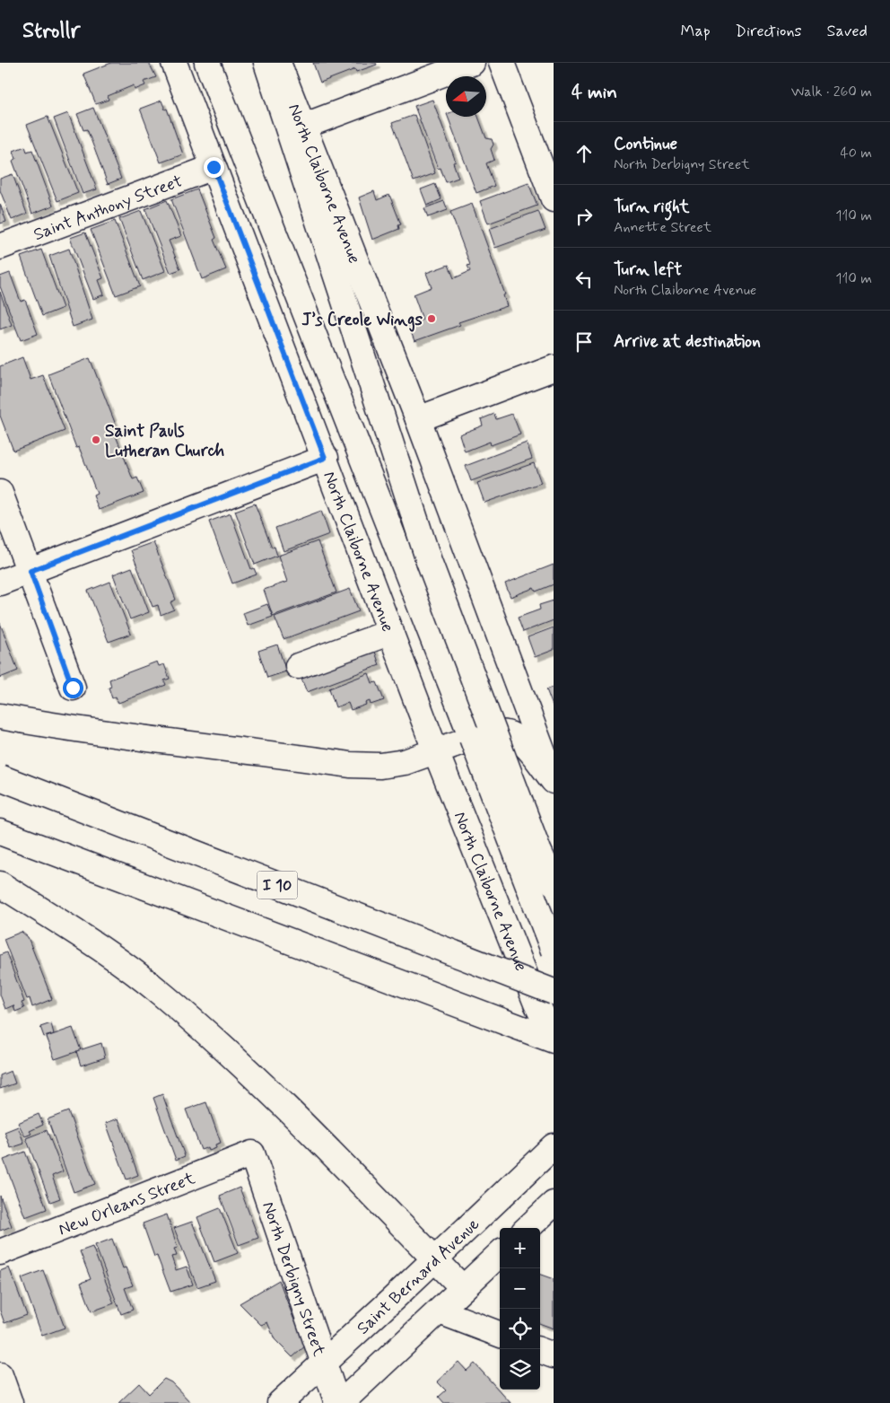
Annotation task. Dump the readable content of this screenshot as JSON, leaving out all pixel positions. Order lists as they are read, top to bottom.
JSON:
{
  "streets": {
    "main road": [
      "North Claiborne Avenue",
      "Saint Anthony Street",
      "I 10",
      "New Orleans Street",
      "Saint Bernard Avenue",
      "North Derbigny Street"
    ]
  },
  "crossings": [
    ["North Claiborne Avenue", "Saint Anthony Street"],
    ["New Orleans Street", "North Derbigny Street"],
    ["Saint Bernard Avenue", "North Derbigny Street"]
  ],
  "places": ["J’s Creole Wings", "Saint Pauls Lutheran Church"],
  "north": "left",
  "page": {
    "header": "Strollr",
    "nav": ["Map", "Directions", "Saved"],
    "heading": ["4 min", "Walk · 260 m"],
    "list": [
      ["Continue", "North Derbigny Street", "40 m"],
      ["Turn right", "Annette Street", "110 m"],
      ["Turn left", "North Claiborne Avenue", "110 m"],
      "Arrive at destination"
    ],
    "map_buttons": ["+", "−"]
  }
}
